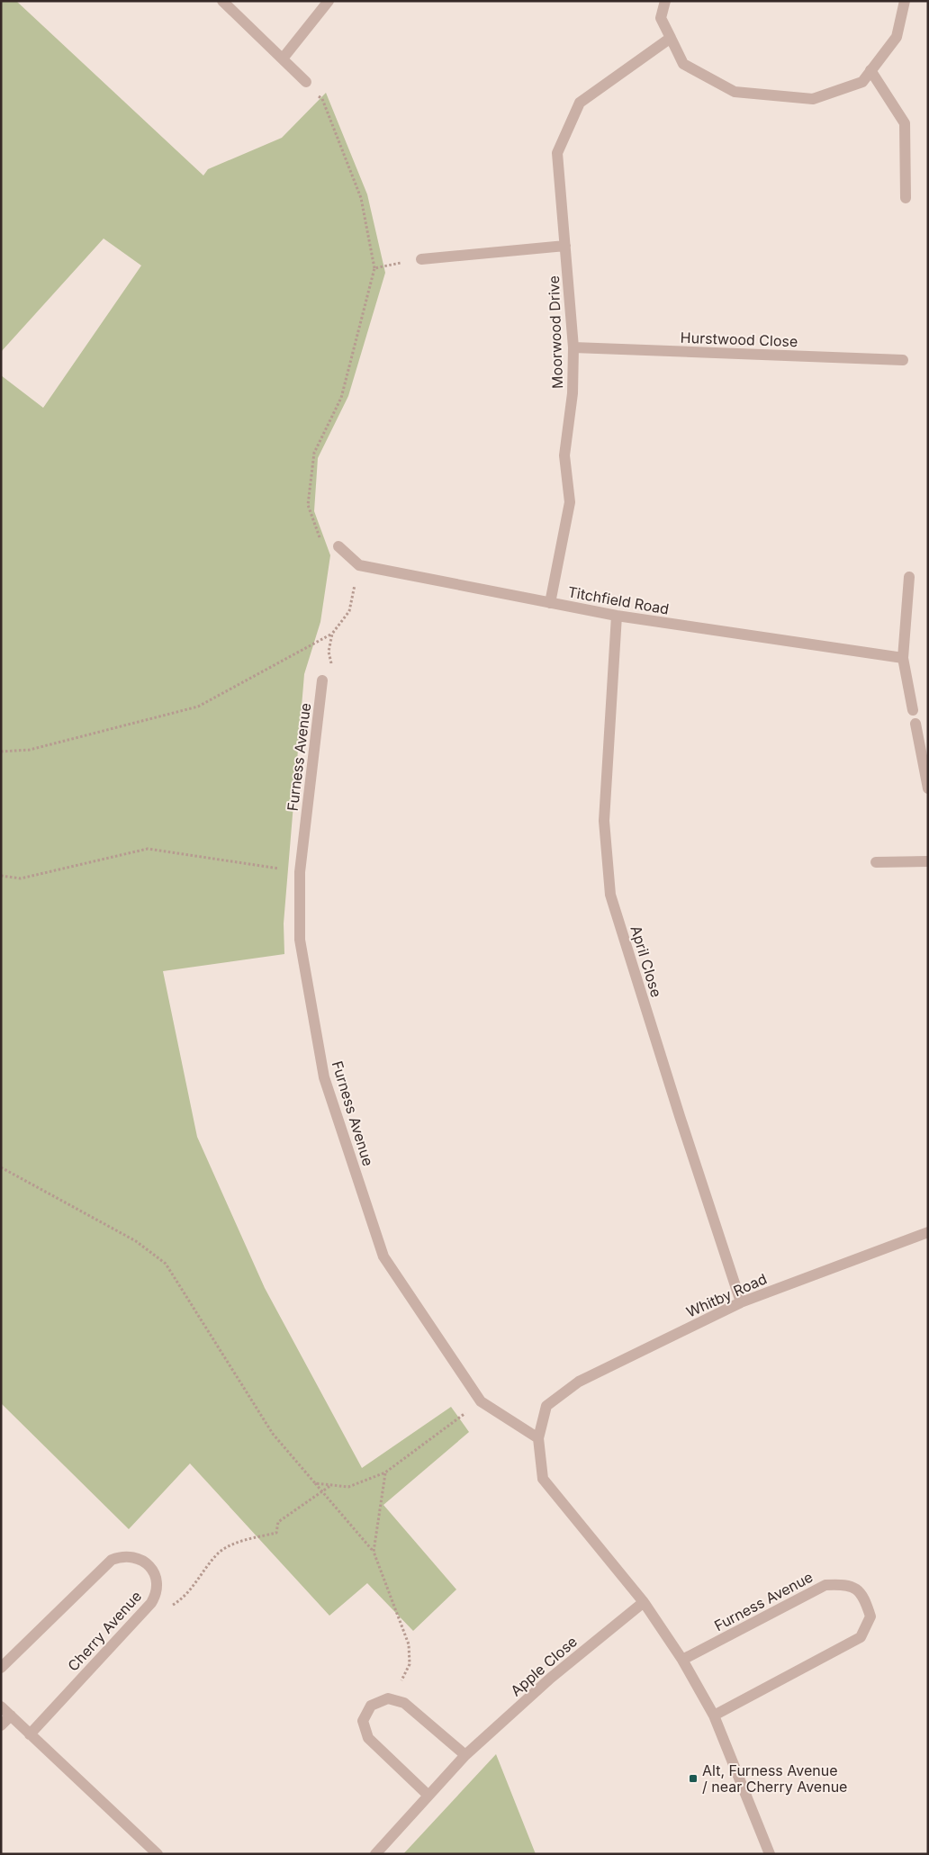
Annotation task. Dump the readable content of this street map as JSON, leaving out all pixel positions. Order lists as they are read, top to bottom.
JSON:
{
  "streets": {
    "street": [
      "Moorwood Drive",
      "Hurstwood Close",
      "Titchfield Road",
      "Furness Avenue",
      "April Close",
      "Whitby Road",
      "Cherry Avenue",
      "Apple Close"
    ]
  },
  "crossings": [
    ["Moorwood Drive", "Hurstwood Close"],
    ["Moorwood Drive", "Titchfield Road"],
    ["Titchfield Road", "April Close"],
    ["Furness Avenue", "Whitby Road"],
    ["April Close", "Whitby Road"]
  ],
  "places": {
    "transit": ["Alt, Furness Avenue / near Cherry Avenue"]
  }
}
